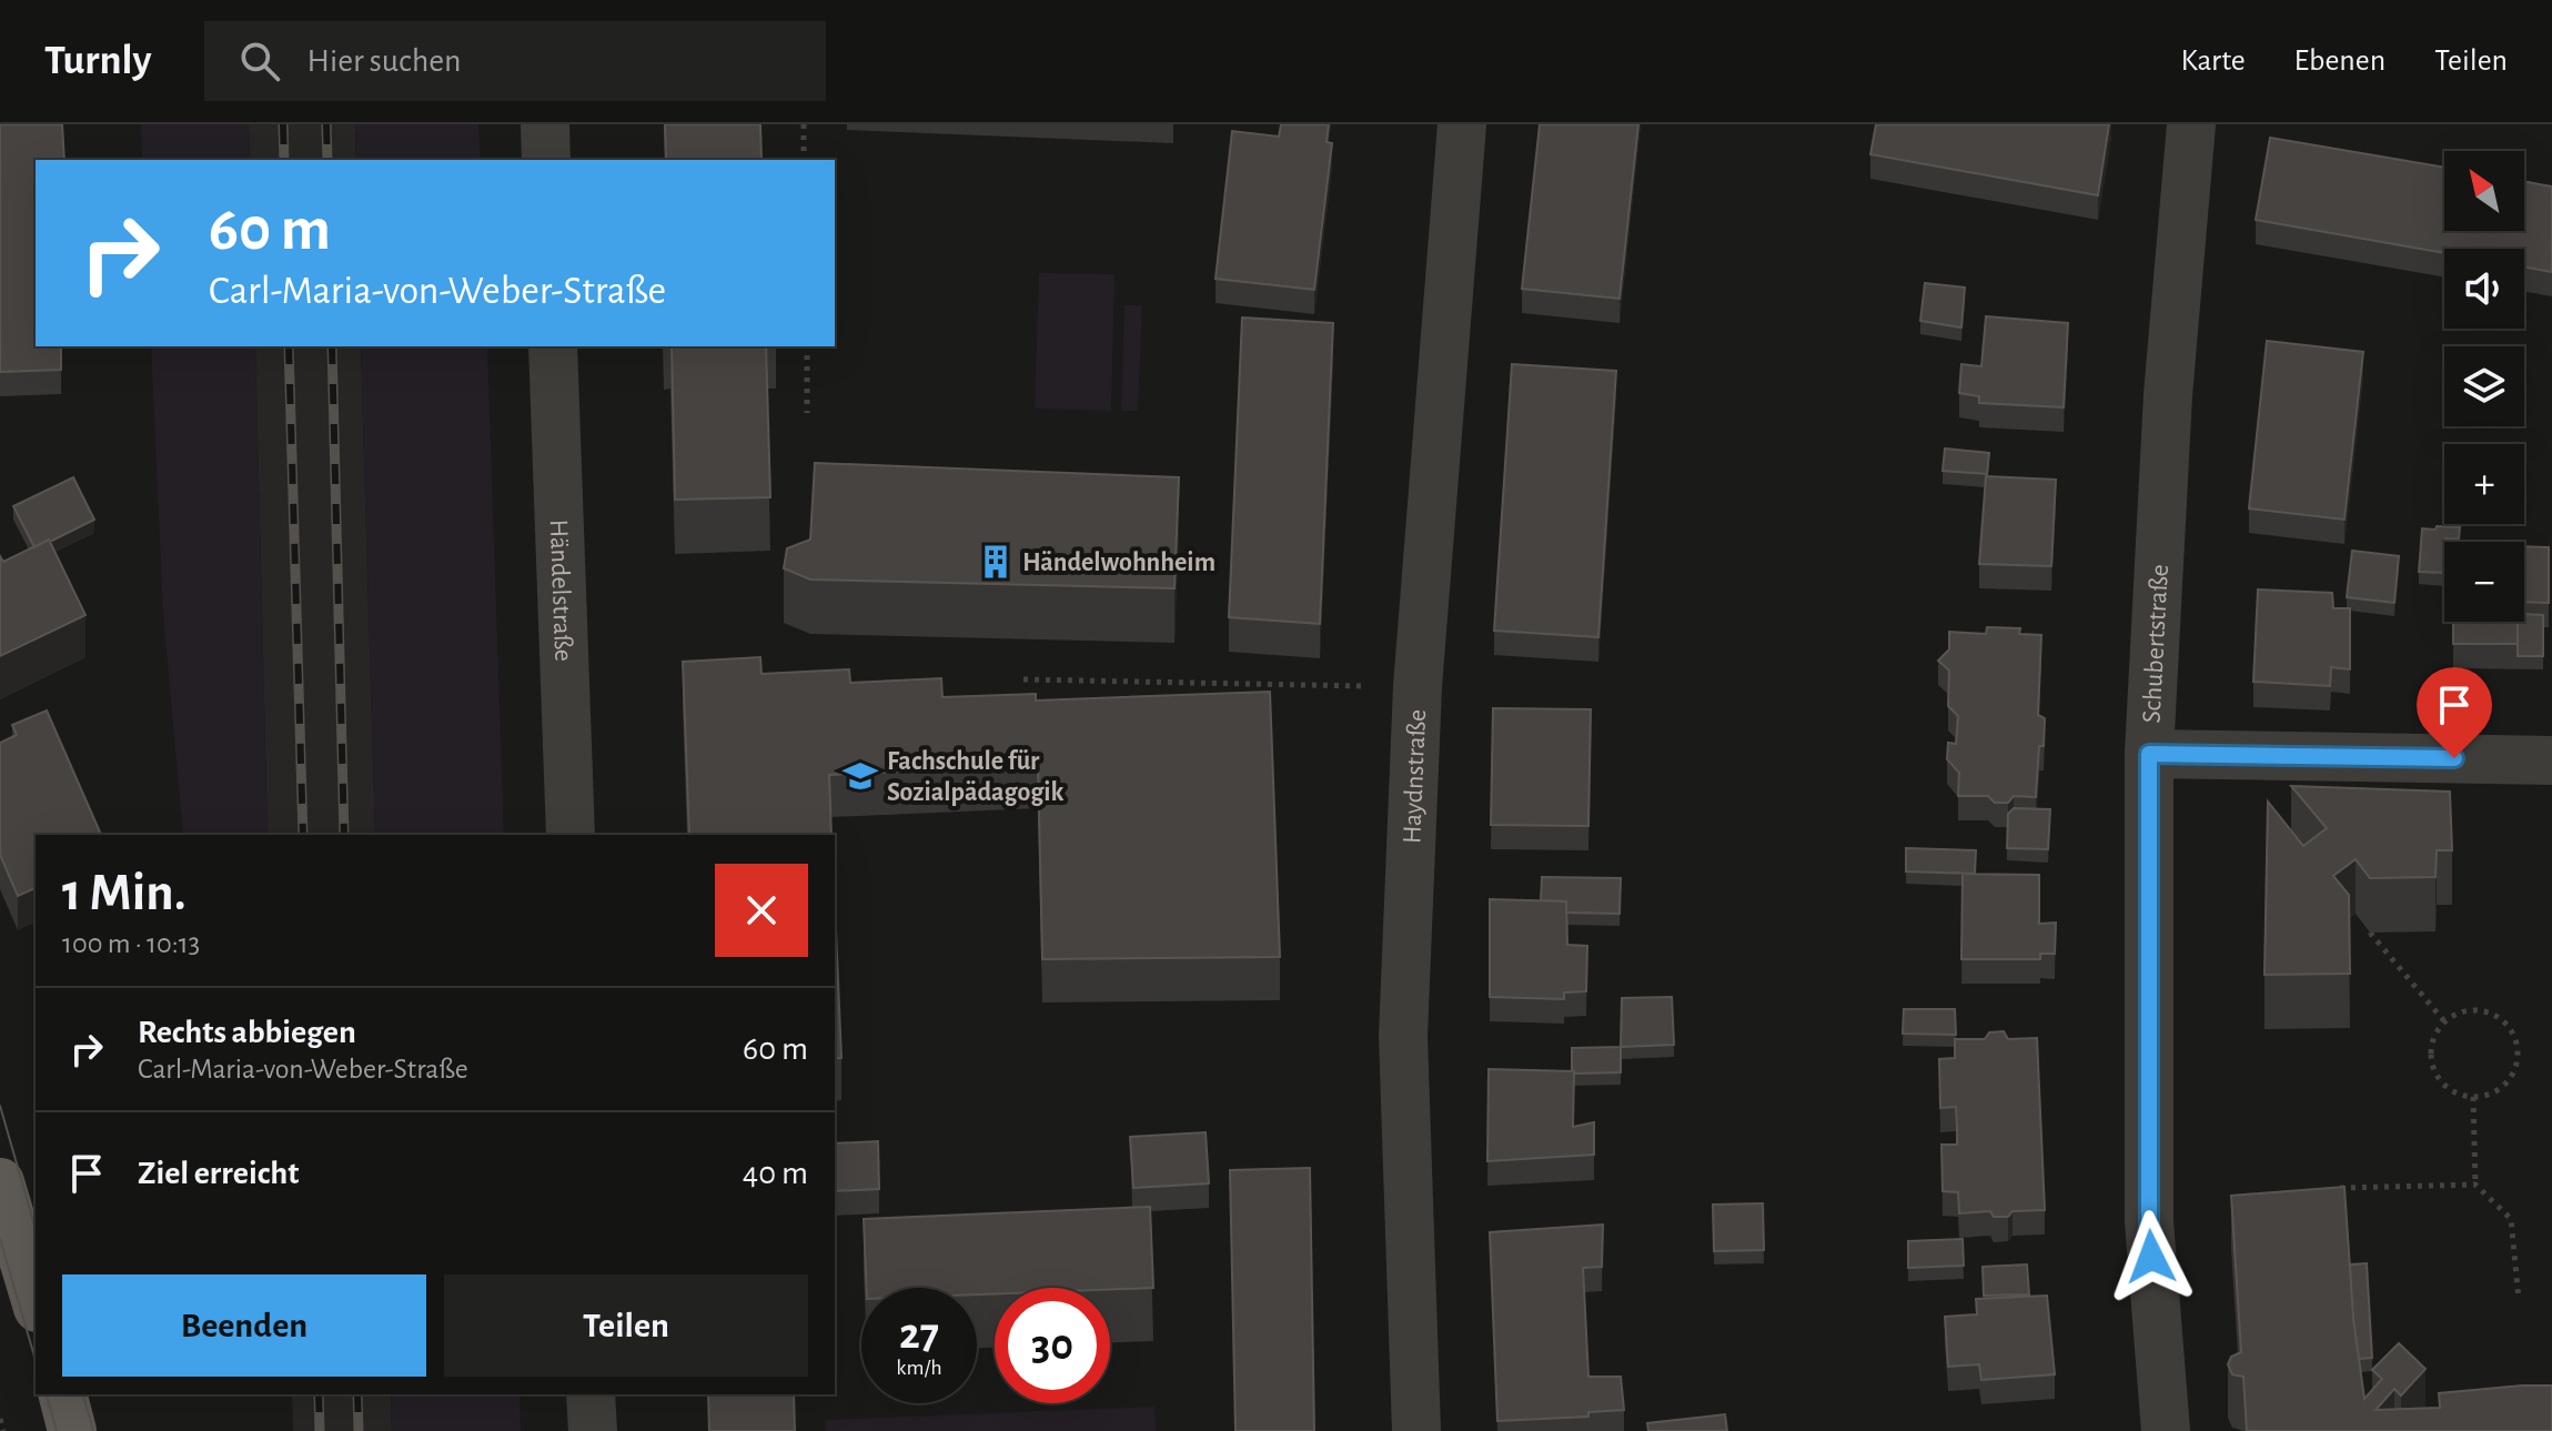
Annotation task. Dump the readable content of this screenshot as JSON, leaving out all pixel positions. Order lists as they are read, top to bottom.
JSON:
{
  "streets": {
    "street": ["Händelstraße", "Schubertstraße", "Haydnstraße"]
  },
  "places": {
    "building": ["Händelwohnheim"],
    "school or university": ["Fachschule für Sozialpädagogik"]
  },
  "north": "top left",
  "page": {
    "header": "Turnly",
    "search": "Hier suchen",
    "nav": ["Karte", "Ebenen", "Teilen"],
    "map_buttons": ["+", "−"],
    "turn": ["60 m", "Carl-Maria-von-Weber-Straße"],
    "heading": ["1 Min.", "100 m · 10:13"],
    "list": [
      {
        "name": "Rechts abbiegen",
        "note": "Carl-Maria-von-Weber-Straße",
        "value": "60 m"
      },
      {
        "name": "Ziel erreicht",
        "value": "40 m"
      }
    ],
    "buttons": ["Beenden", "Teilen"],
    "speed": "27 km/h",
    "limit": "30"
  }
}
